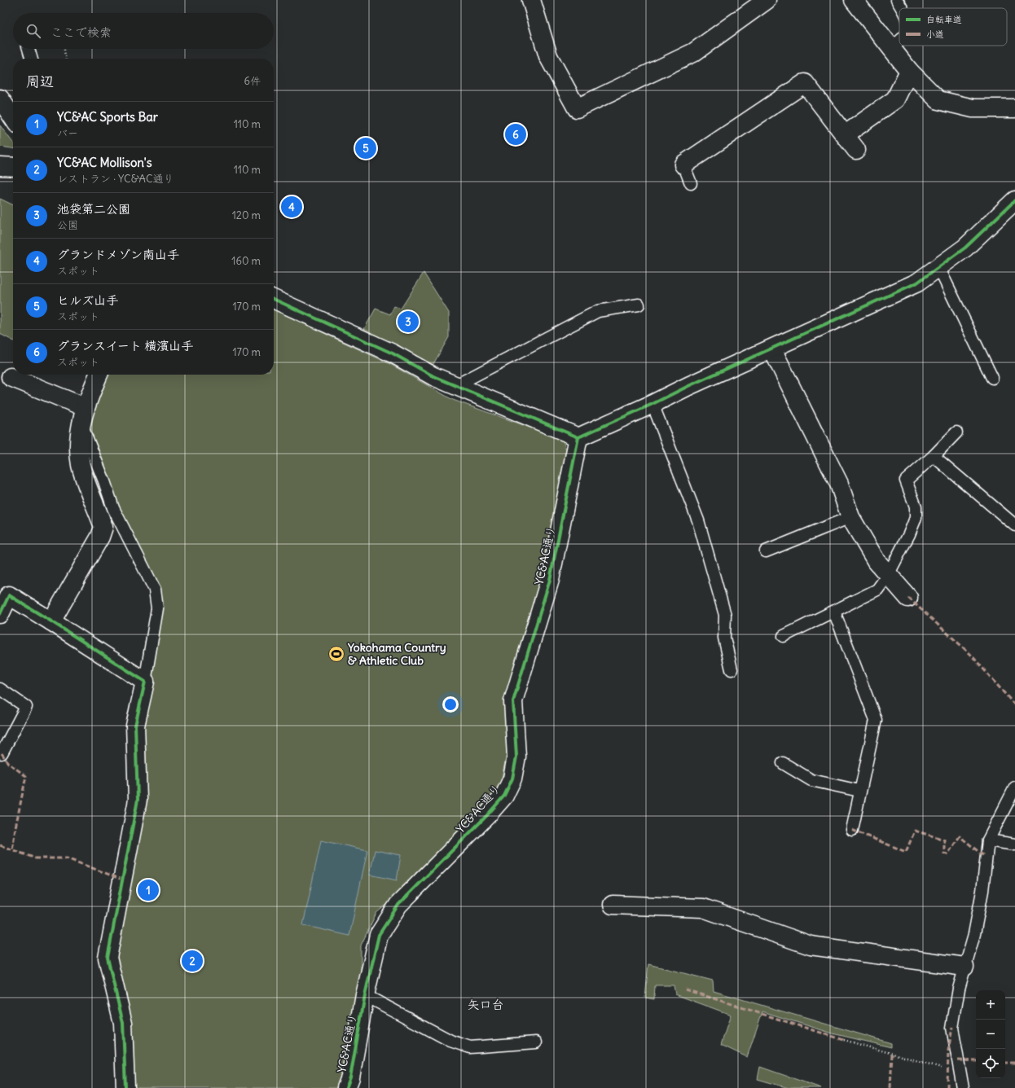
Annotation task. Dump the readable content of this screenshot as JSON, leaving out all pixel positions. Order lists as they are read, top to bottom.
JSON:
{
  "streets": {
    "street": ["YC&AC通り"]
  },
  "districts": ["矢口台"],
  "places": {
    "sports": ["Yokohama Country & Athletic Club"]
  },
  "legend": ["自転車道", "小道"],
  "page": {
    "search": "ここで検索",
    "heading": ["周辺", "6件"],
    "list": [
      {
        "mark": "1",
        "name": "YC&AC Sports Bar",
        "note": "バー",
        "value": "110 m"
      },
      {
        "mark": "2",
        "name": "YC&AC Mollison's",
        "note": "レストラン · YC&AC通り",
        "value": "110 m"
      },
      {
        "mark": "3",
        "name": "池袋第二公園",
        "note": "公園",
        "value": "120 m"
      },
      {
        "mark": "4",
        "name": "グランドメゾン南山手",
        "note": "スポット",
        "value": "160 m"
      },
      {
        "mark": "5",
        "name": "ヒルズ山手",
        "note": "スポット",
        "value": "170 m"
      },
      {
        "mark": "6",
        "name": "グランスイート 横濱山手",
        "note": "スポット",
        "value": "170 m"
      }
    ],
    "pins": [
      "6",
      "5",
      "4",
      "3",
      "1",
      "2"
    ],
    "map_buttons": ["+", "−"]
  }
}
